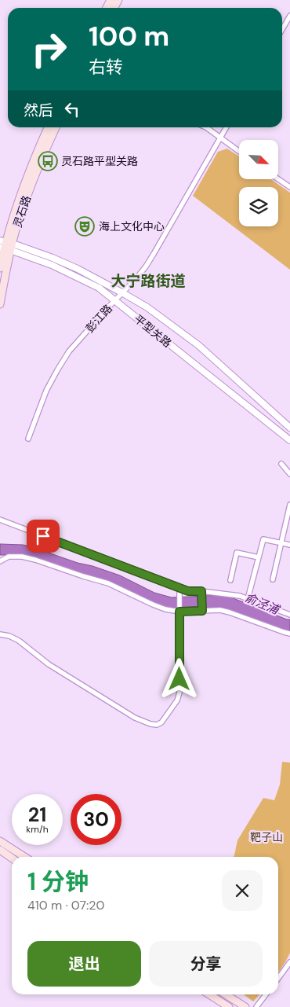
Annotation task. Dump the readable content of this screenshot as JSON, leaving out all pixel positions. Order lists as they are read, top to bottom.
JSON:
{
  "streets": {
    "main road": ["灵石路"],
    "street": ["彭江路", "平型关路"]
  },
  "crossings": [
    ["灵石路", "平型关路"],
    ["彭江路", "平型关路"]
  ],
  "districts": ["大宁路街道"],
  "water": ["俞泾浦"],
  "parks": ["靶子山"],
  "places": {
    "bus stop": ["灵石路平型关路"],
    "theatre": ["海上文化中心"]
  },
  "north": "bottom right",
  "page": {
    "turn": ["100 m", "右转"],
    "then": "然后",
    "speed": "21 km/h",
    "limit": "30",
    "heading": ["1 分钟", "410 m · 07:20"],
    "buttons": ["退出", "分享"]
  }
}
